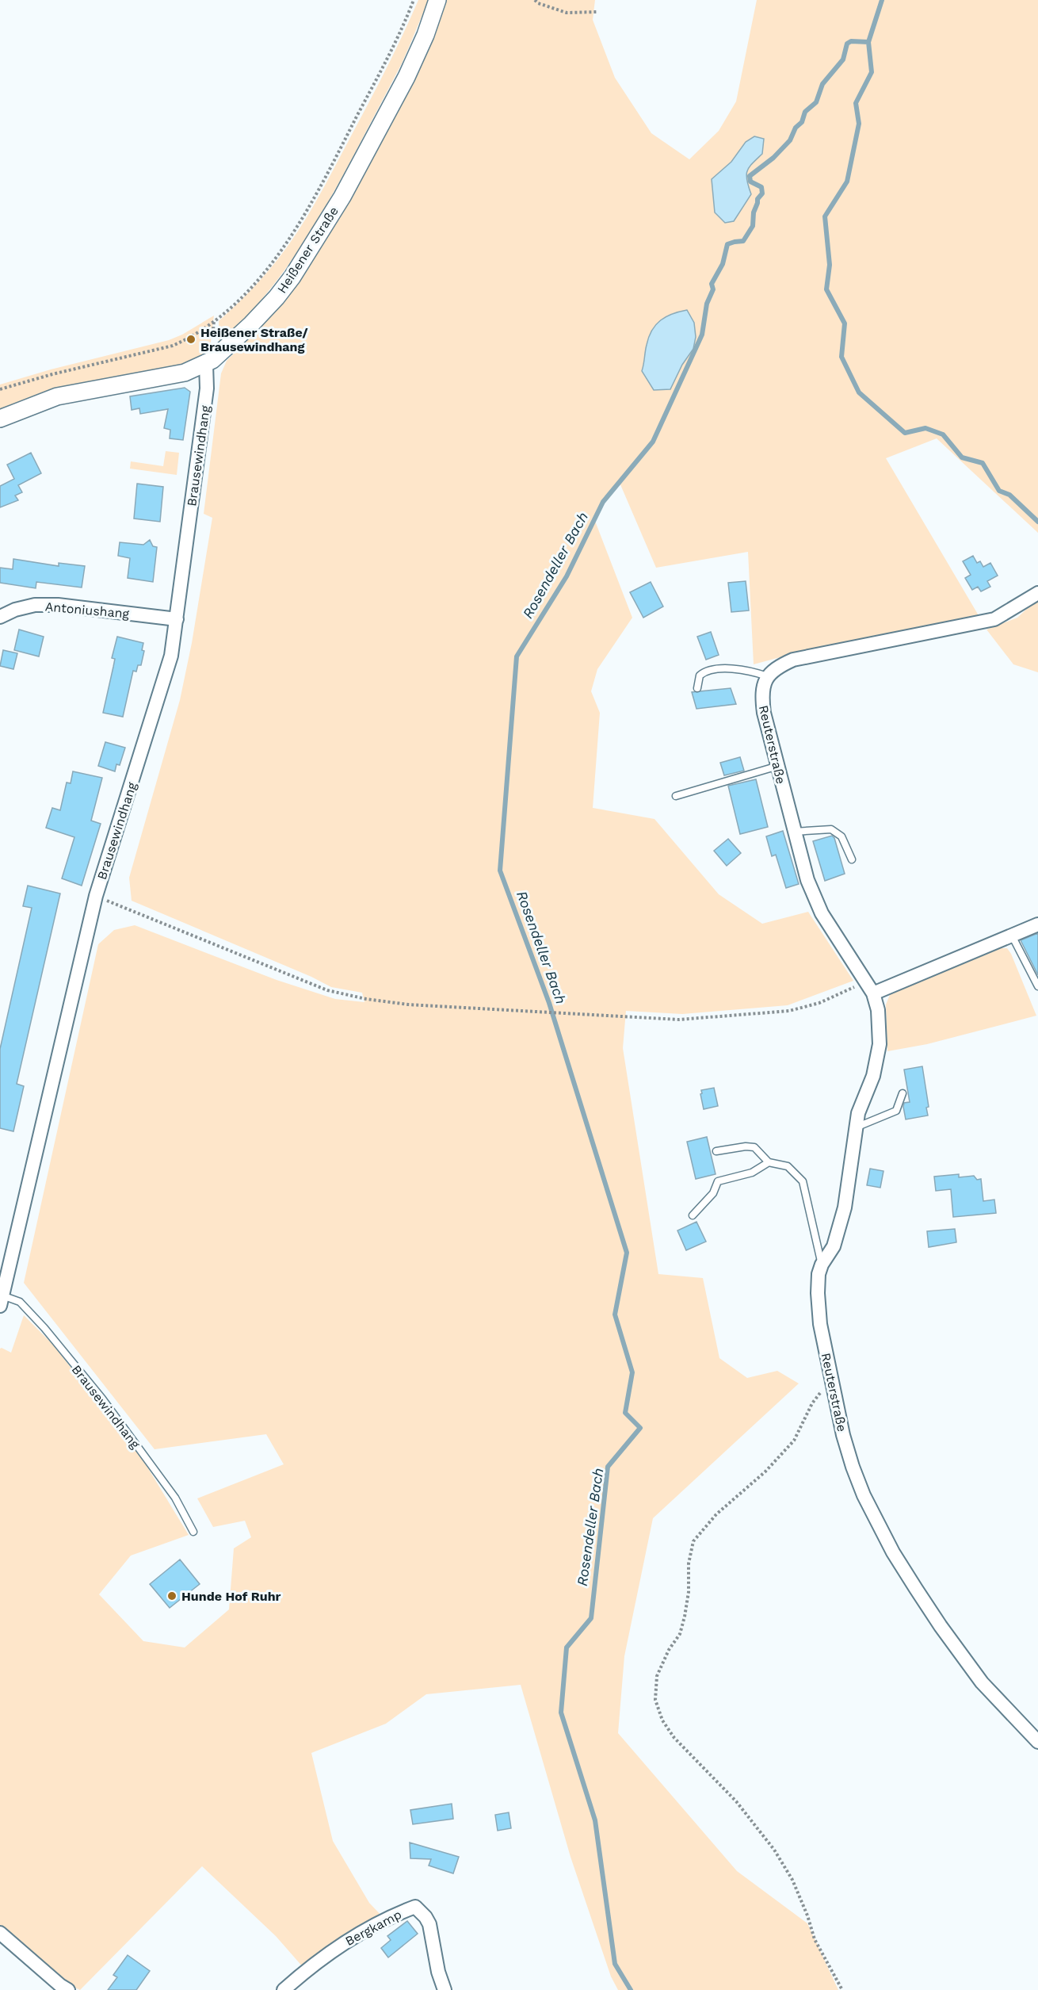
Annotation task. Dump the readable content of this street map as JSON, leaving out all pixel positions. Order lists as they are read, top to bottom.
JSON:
{
  "streets": {
    "street": [
      "Heißener Straße",
      "Brausewindhang",
      "Antoniushang",
      "Reuterstraße",
      "Bergkamp"
    ]
  },
  "crossings": [
    ["Heißener Straße", "Brausewindhang"],
    ["Brausewindhang", "Antoniushang"]
  ],
  "water": ["Rosendeller Bach"],
  "places": ["Heißener Straße/ Brausewindhang", "Hunde Hof Ruhr"]
}
